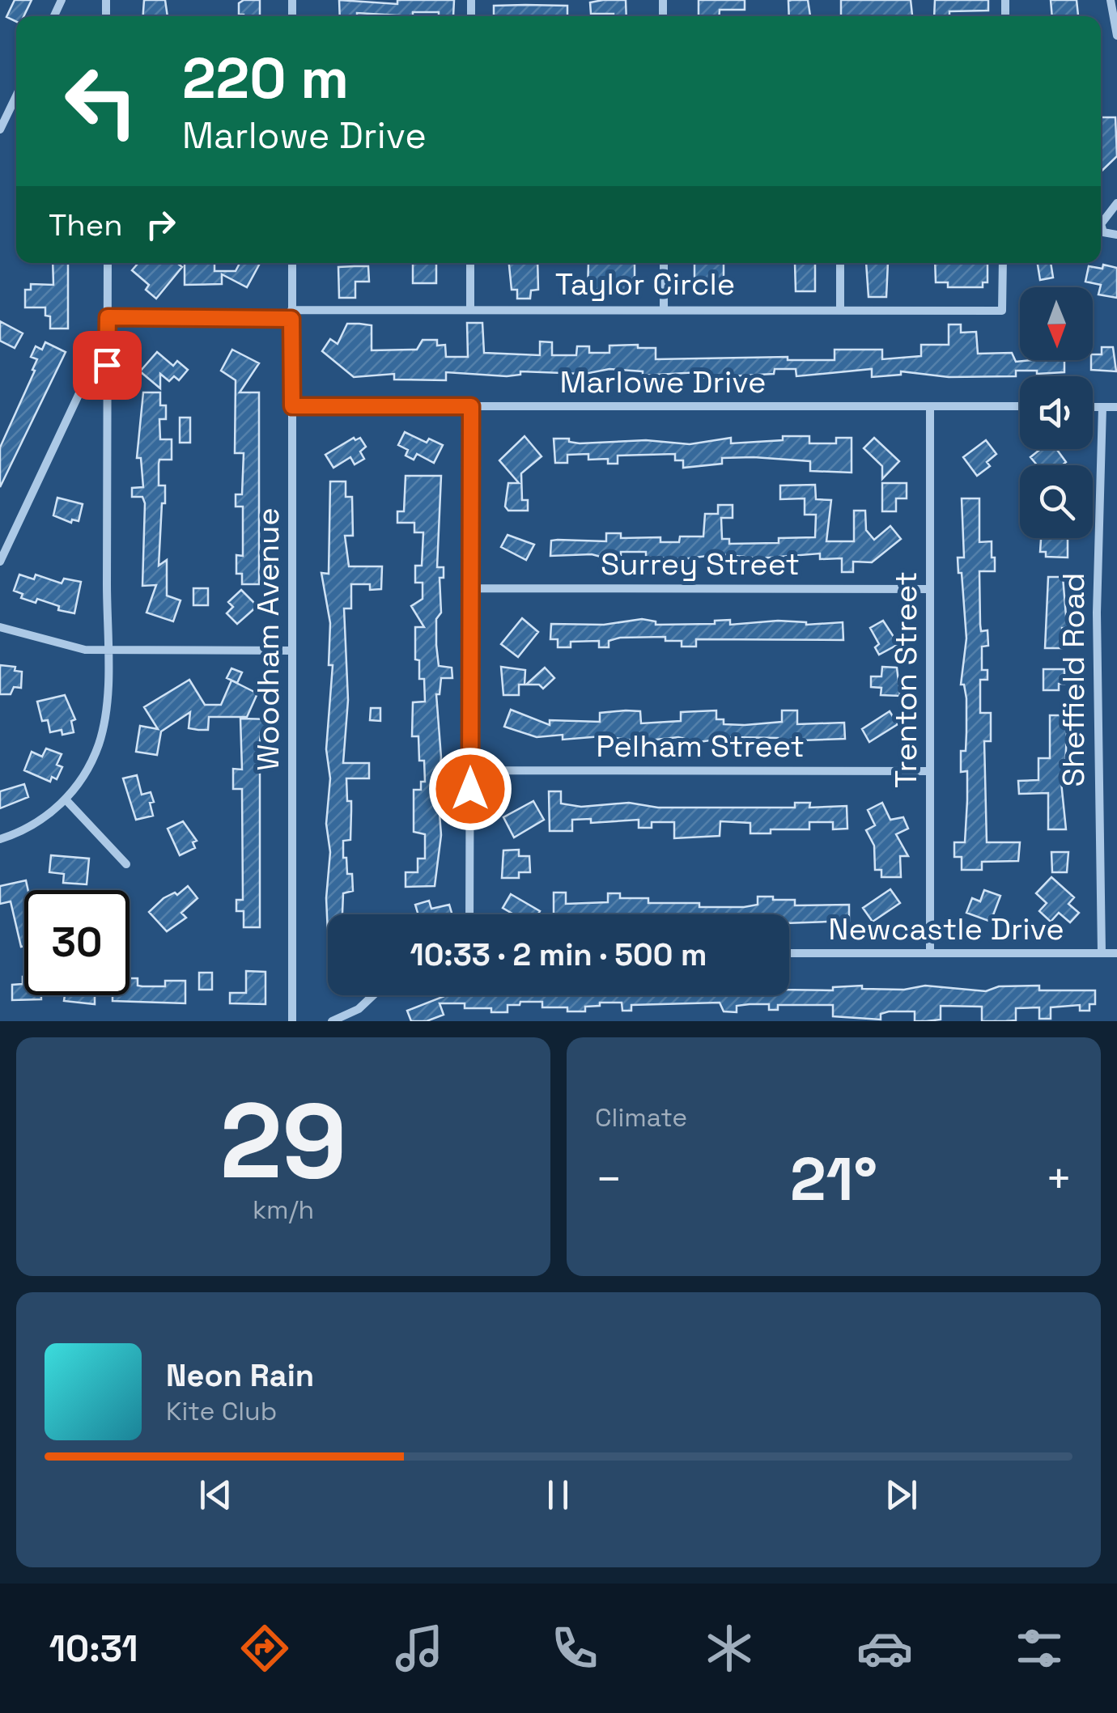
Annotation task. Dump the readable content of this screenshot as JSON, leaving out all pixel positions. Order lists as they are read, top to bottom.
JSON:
{
  "streets": {
    "street": [
      "Taylor Circle",
      "Marlowe Drive",
      "Surrey Street",
      "Woodham Avenue",
      "Trenton Street",
      "Sheffield Road",
      "Pelham Street",
      "Newcastle Drive"
    ]
  },
  "crossings": [
    ["Taylor Circle", "Woodham Avenue"],
    ["Marlowe Drive", "Woodham Avenue"],
    ["Marlowe Drive", "Trenton Street"],
    ["Surrey Street", "Trenton Street"],
    ["Trenton Street", "Pelham Street"],
    ["Trenton Street", "Newcastle Drive"],
    ["Sheffield Road", "Newcastle Drive"]
  ],
  "north": "bottom",
  "page": {
    "turn": ["220 m", "Marlowe Drive"],
    "then": "Then",
    "limit": "30",
    "trip": "10:33 · 2 min · 500 m",
    "tile": [
      ["29", "km/h"],
      "Climate"
    ],
    "heat": ["−", "21°", "+"],
    "song": ["Neon Rain", "Kite Club"],
    "tabs": "10:31"
  }
}
